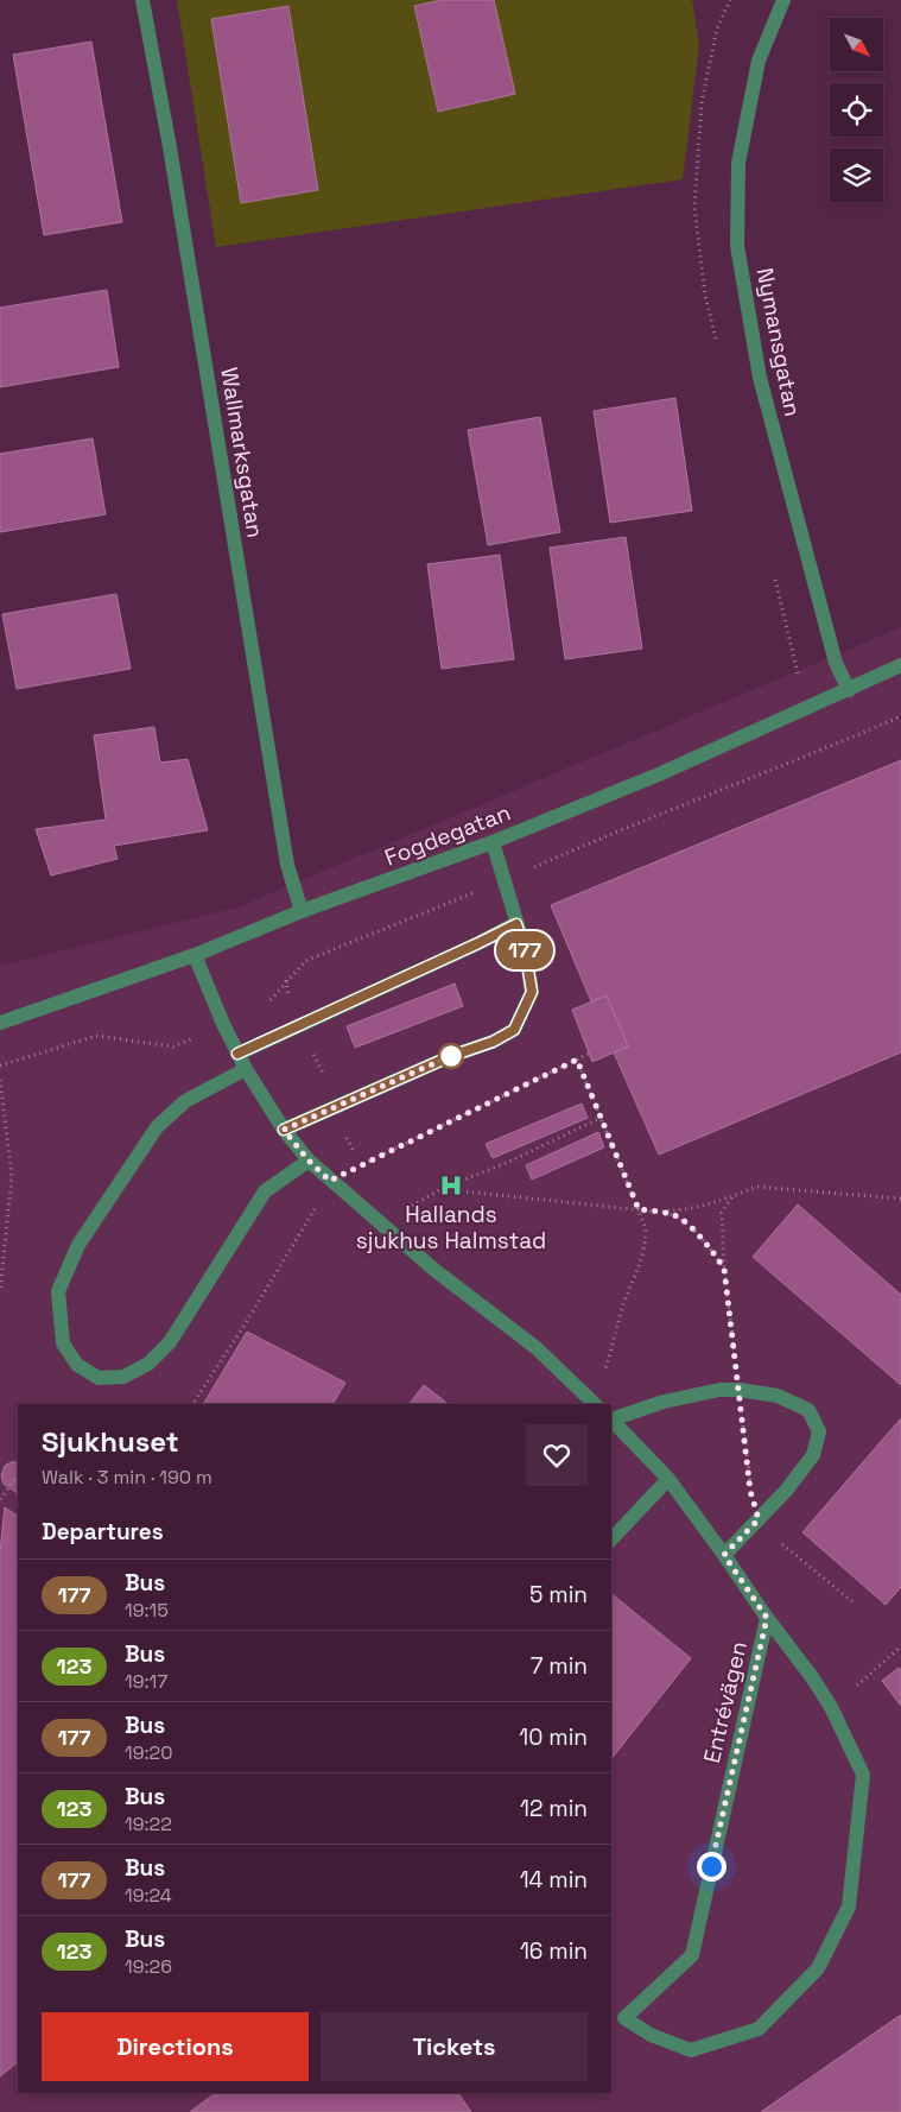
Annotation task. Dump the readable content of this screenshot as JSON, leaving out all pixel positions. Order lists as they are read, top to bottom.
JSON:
{
  "streets": {
    "street": [
      "Nymansgatan",
      "Wallmarksgatan",
      "Fogdegatan",
      "Entrévägen"
    ]
  },
  "crossings": [
    ["Nymansgatan", "Fogdegatan"],
    ["Wallmarksgatan", "Fogdegatan"]
  ],
  "places": {
    "hospital": ["Hallands sjukhus Halmstad"]
  },
  "lines": ["bus line 177"],
  "north": "bottom right",
  "page": {
    "on_map": "177",
    "heading": [
      ["Sjukhuset", "Walk · 3 min · 190 m"],
      "Departures"
    ],
    "list": [
      {
        "mark": "177",
        "name": "Bus",
        "note": "19:15",
        "value": "5 min"
      },
      {
        "mark": "123",
        "name": "Bus",
        "note": "19:17",
        "value": "7 min"
      },
      {
        "mark": "177",
        "name": "Bus",
        "note": "19:20",
        "value": "10 min"
      },
      {
        "mark": "123",
        "name": "Bus",
        "note": "19:22",
        "value": "12 min"
      },
      {
        "mark": "177",
        "name": "Bus",
        "note": "19:24",
        "value": "14 min"
      },
      {
        "mark": "123",
        "name": "Bus",
        "note": "19:26",
        "value": "16 min"
      }
    ],
    "buttons": ["Directions", "Tickets"]
  }
}
